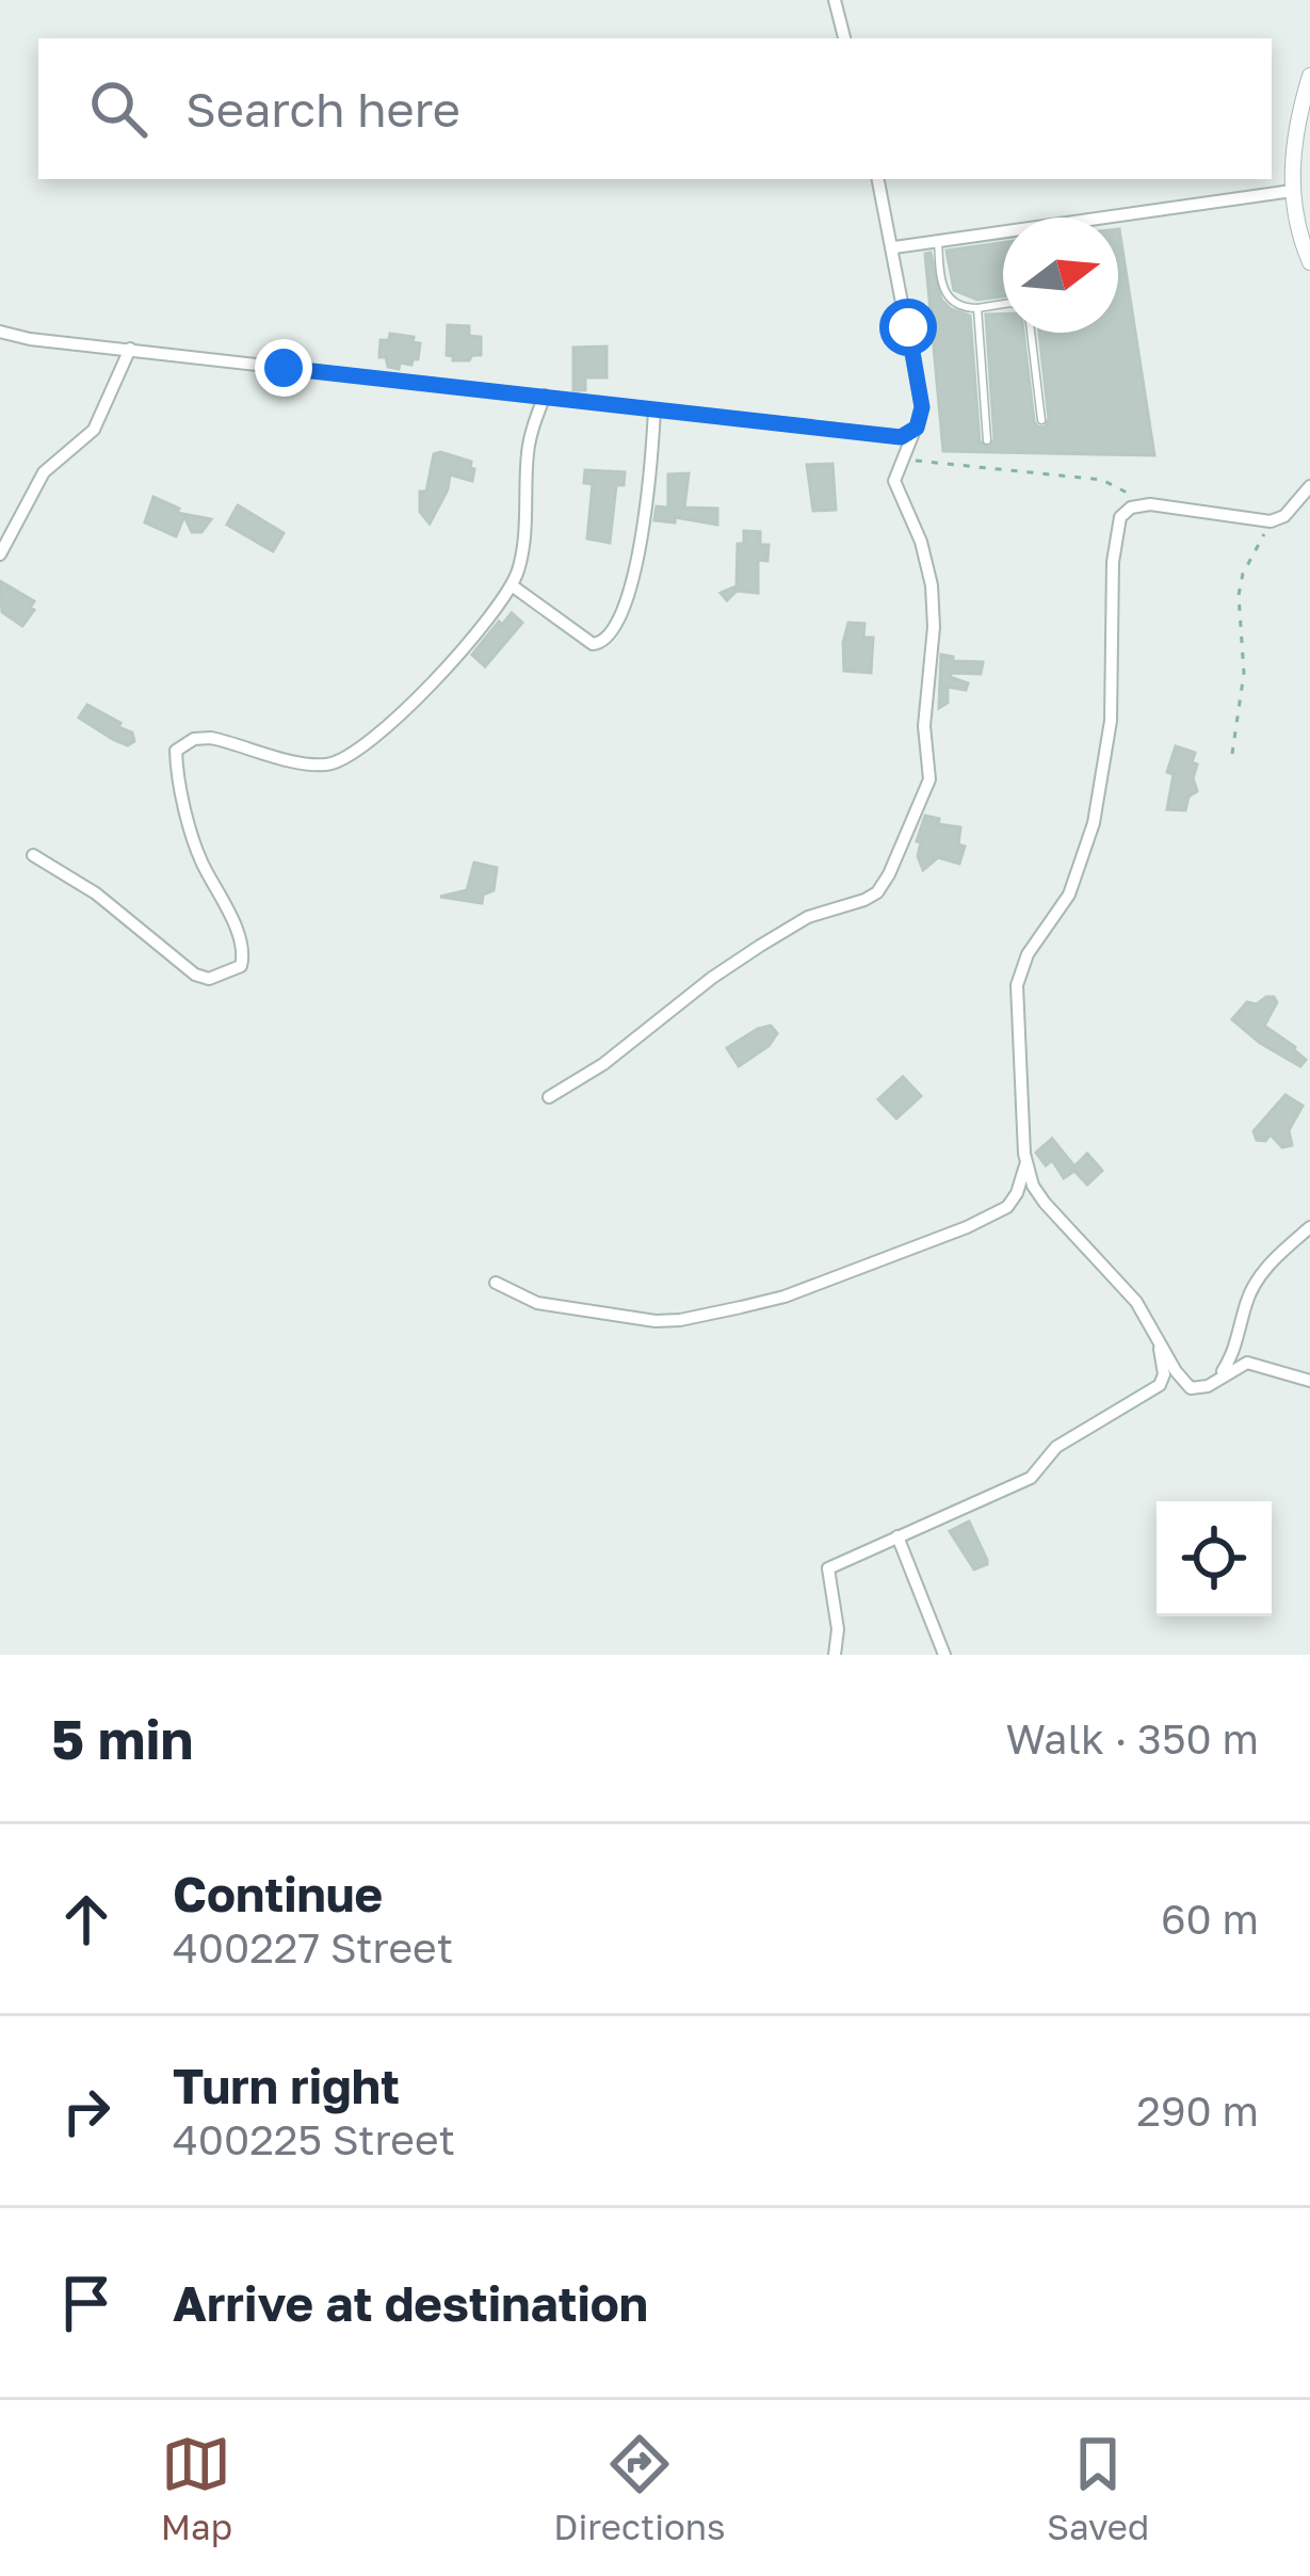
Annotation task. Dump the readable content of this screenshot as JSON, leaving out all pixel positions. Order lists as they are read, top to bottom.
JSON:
{
  "north": "right",
  "page": {
    "search": "Search here",
    "heading": ["5 min", "Walk · 350 m"],
    "list": [
      ["Continue", "400227 Street", "60 m"],
      ["Turn right", "400225 Street", "290 m"],
      "Arrive at destination"
    ],
    "nav": ["Map", "Directions", "Saved"]
  }
}
